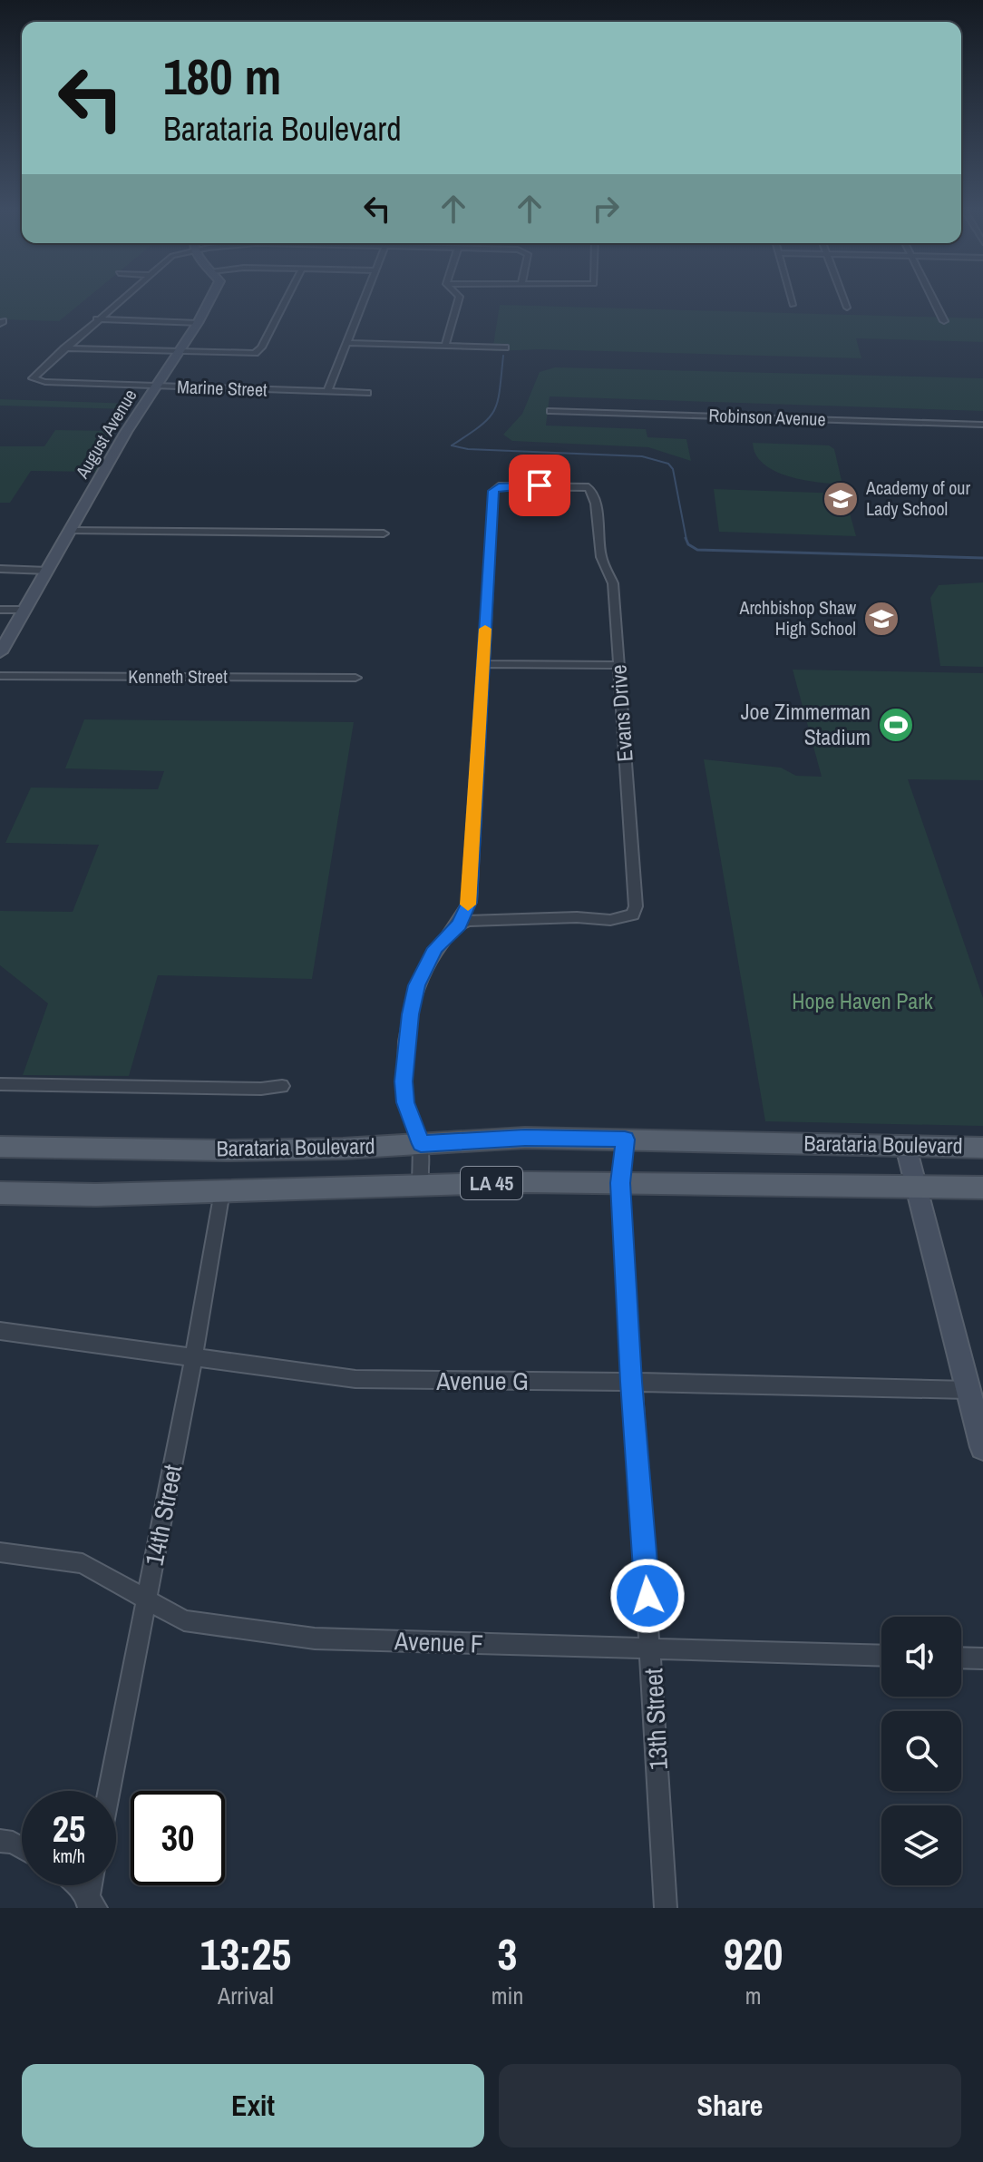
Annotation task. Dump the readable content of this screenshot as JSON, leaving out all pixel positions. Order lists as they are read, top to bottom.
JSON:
{
  "streets": {
    "main road": ["Barataria Boulevard", "LA 45"],
    "street": [
      "Marine Street",
      "Robinson Avenue",
      "August Avenue",
      "Kenneth Street",
      "Evans Drive",
      "Avenue G",
      "14th Street",
      "Avenue F",
      "13th Street"
    ]
  },
  "crossings": [
    ["Marine Street", "August Avenue"],
    ["Barataria Boulevard", "14th Street"],
    ["Barataria Boulevard", "13th Street"],
    ["Avenue G", "14th Street"],
    ["Avenue G", "13th Street"],
    ["14th Street", "Avenue F"],
    ["Avenue F", "13th Street"]
  ],
  "parks": ["Hope Haven Park"],
  "places": {
    "school or university": ["Academy of our Lady School", "Archbishop Shaw High School"],
    "sports": ["Joe Zimmerman Stadium"]
  },
  "page": {
    "turn": ["180 m", "Barataria Boulevard"],
    "speed": "25 km/h",
    "limit": "30",
    "eta": [
      "13:25",
      "Arrival",
      "3",
      "min",
      "920",
      "m"
    ],
    "buttons": ["Exit", "Share"]
  }
}
